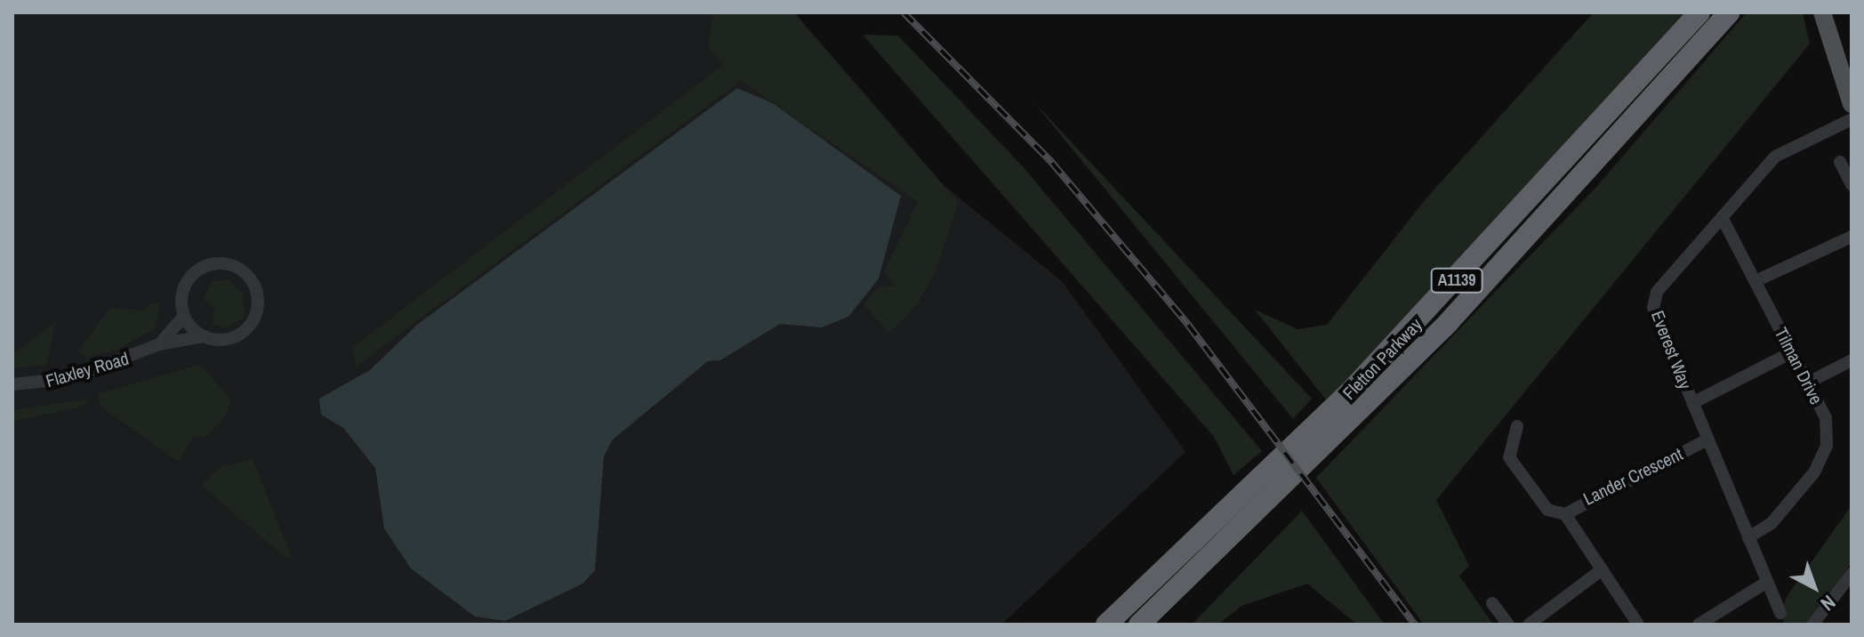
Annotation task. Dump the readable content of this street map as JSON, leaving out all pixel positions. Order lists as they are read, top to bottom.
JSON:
{
  "streets": {
    "highway": ["A1139", "Fletton Parkway"],
    "street": [
      "Everest Way",
      "Tilman Drive",
      "Flaxley Road",
      "Lander Crescent"
    ]
  },
  "crossings": [
    ["A1139", "Fletton Parkway"],
    ["Everest Way", "Tilman Drive"],
    ["Everest Way", "Lander Crescent"]
  ],
  "north": "bottom right"
}
